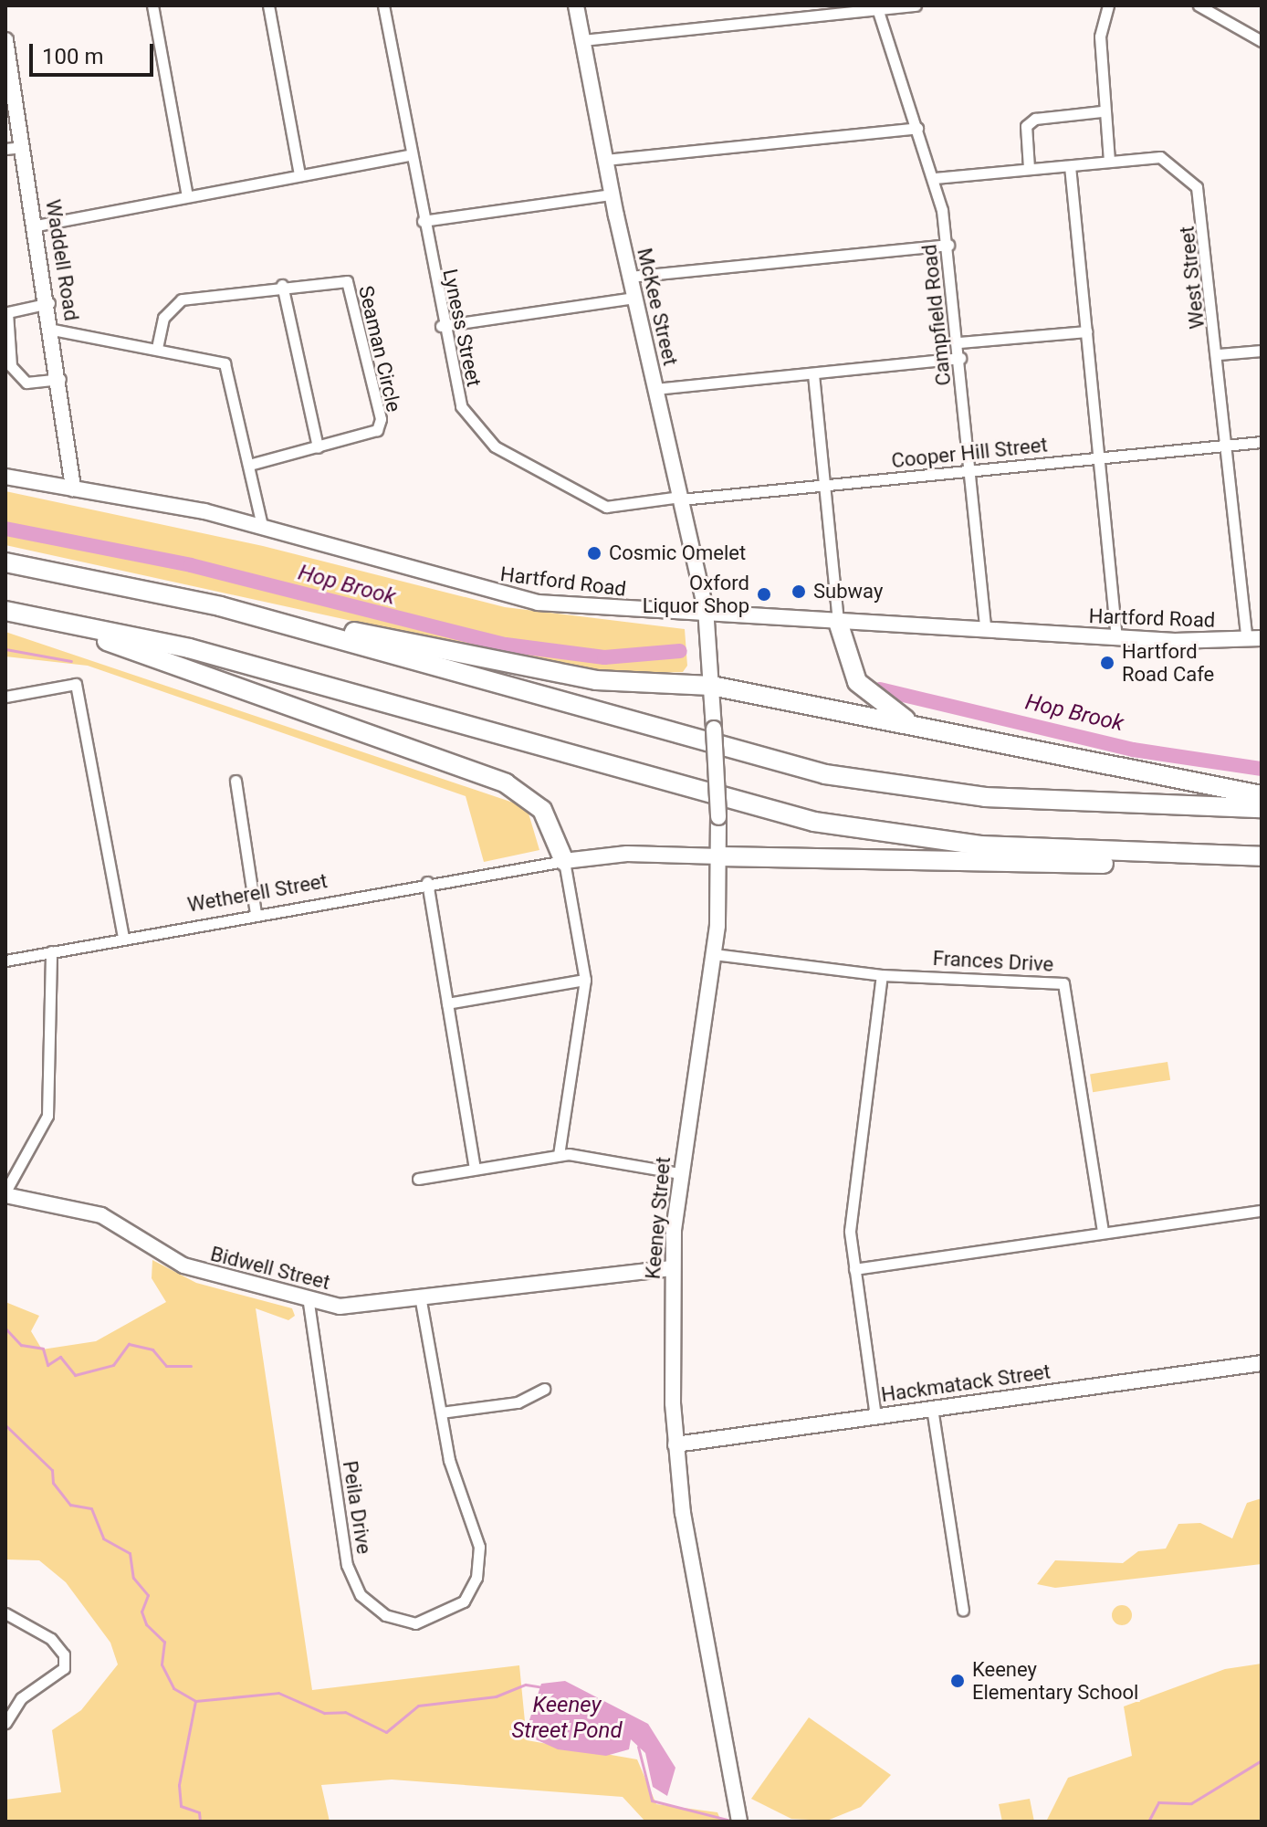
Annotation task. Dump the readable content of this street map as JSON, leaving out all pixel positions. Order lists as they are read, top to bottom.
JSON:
{
  "streets": {
    "main road": [
      "Waddell Road",
      "McKee Street",
      "Hartford Road",
      "Wetherell Street",
      "Keeney Street",
      "Bidwell Street",
      "Hackmatack Street"
    ],
    "street": [
      "West Street",
      "Campfield Road",
      "Lyness Street",
      "Seaman Circle",
      "Cooper Hill Street",
      "Frances Drive",
      "Peila Drive"
    ]
  },
  "crossings": [
    ["Waddell Road", "Hartford Road"],
    ["West Street", "Campfield Road"],
    ["West Street", "Cooper Hill Street"],
    ["West Street", "Hartford Road"],
    ["McKee Street", "Lyness Street"],
    ["McKee Street", "Cooper Hill Street"],
    ["McKee Street", "Hartford Road"],
    ["McKee Street", "Keeney Street"],
    ["Campfield Road", "Cooper Hill Street"],
    ["Campfield Road", "Hartford Road"],
    ["Lyness Street", "Cooper Hill Street"],
    ["Hartford Road", "Keeney Street"],
    ["Wetherell Street", "Keeney Street"],
    ["Frances Drive", "Keeney Street"],
    ["Keeney Street", "Bidwell Street"],
    ["Keeney Street", "Hackmatack Street"],
    ["Bidwell Street", "Peila Drive"]
  ],
  "water": ["Hop Brook", "Keeney Street Pond"],
  "places": [
    "Cosmic Omelet",
    "Subway",
    "Oxford Liquor Shop",
    "Hartford Road Cafe",
    "Keeney Elementary School"
  ],
  "scale_bar": "100 m"
}
